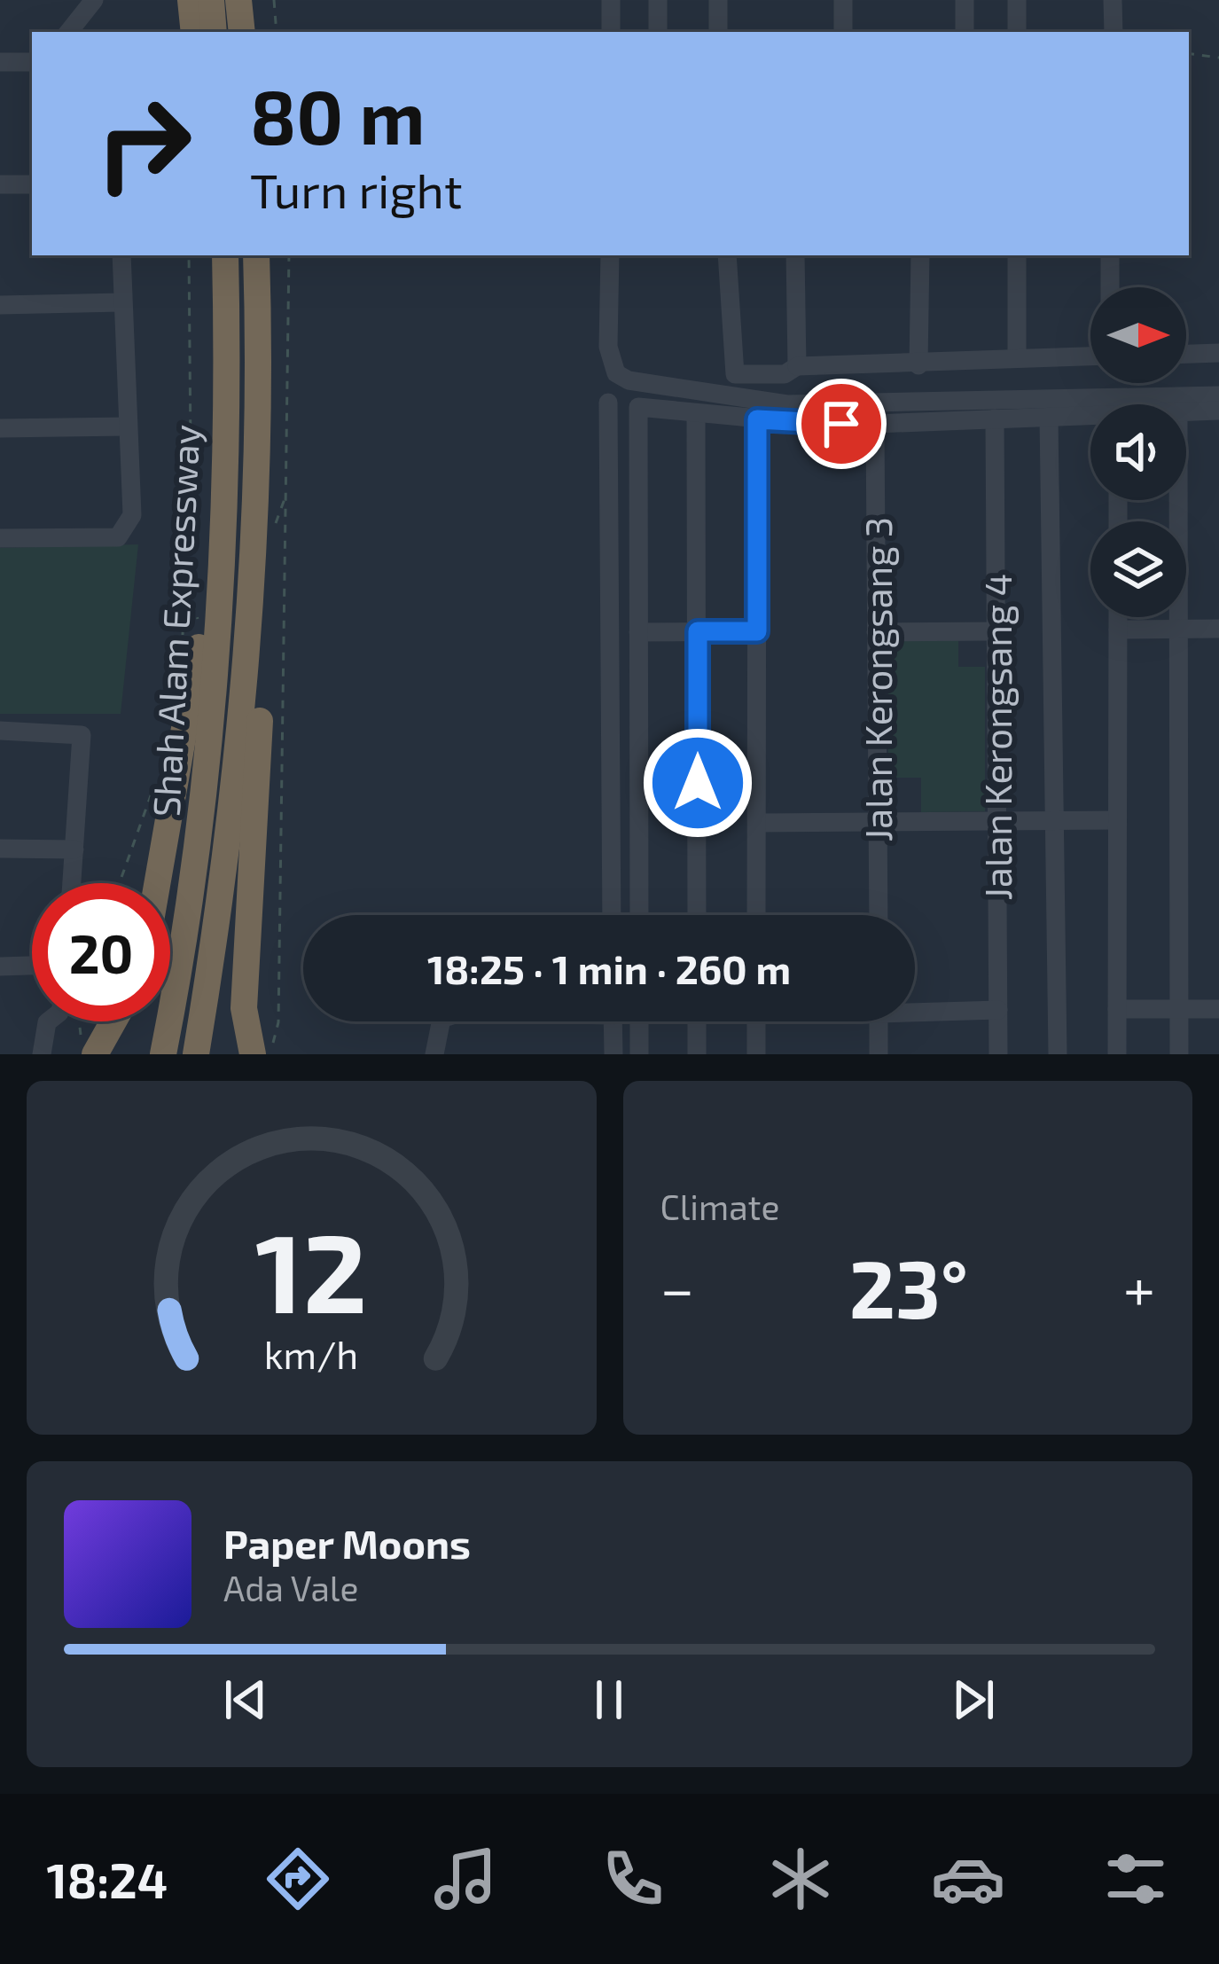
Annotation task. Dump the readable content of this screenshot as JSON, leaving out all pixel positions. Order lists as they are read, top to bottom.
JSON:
{
  "streets": {
    "highway": ["Shah Alam Expressway"],
    "street": ["Jalan Kerongsang 3", "Jalan Kerongsang 4"]
  },
  "north": "right",
  "page": {
    "turn": ["80 m", "Turn right"],
    "limit": "20",
    "trip": "18:25 · 1 min · 260 m",
    "tile": "Climate",
    "heat": ["−", "23°", "+"],
    "song": ["Paper Moons", "Ada Vale"],
    "tabs": "18:24",
    "gauge": ["12", "km/h"]
  }
}
